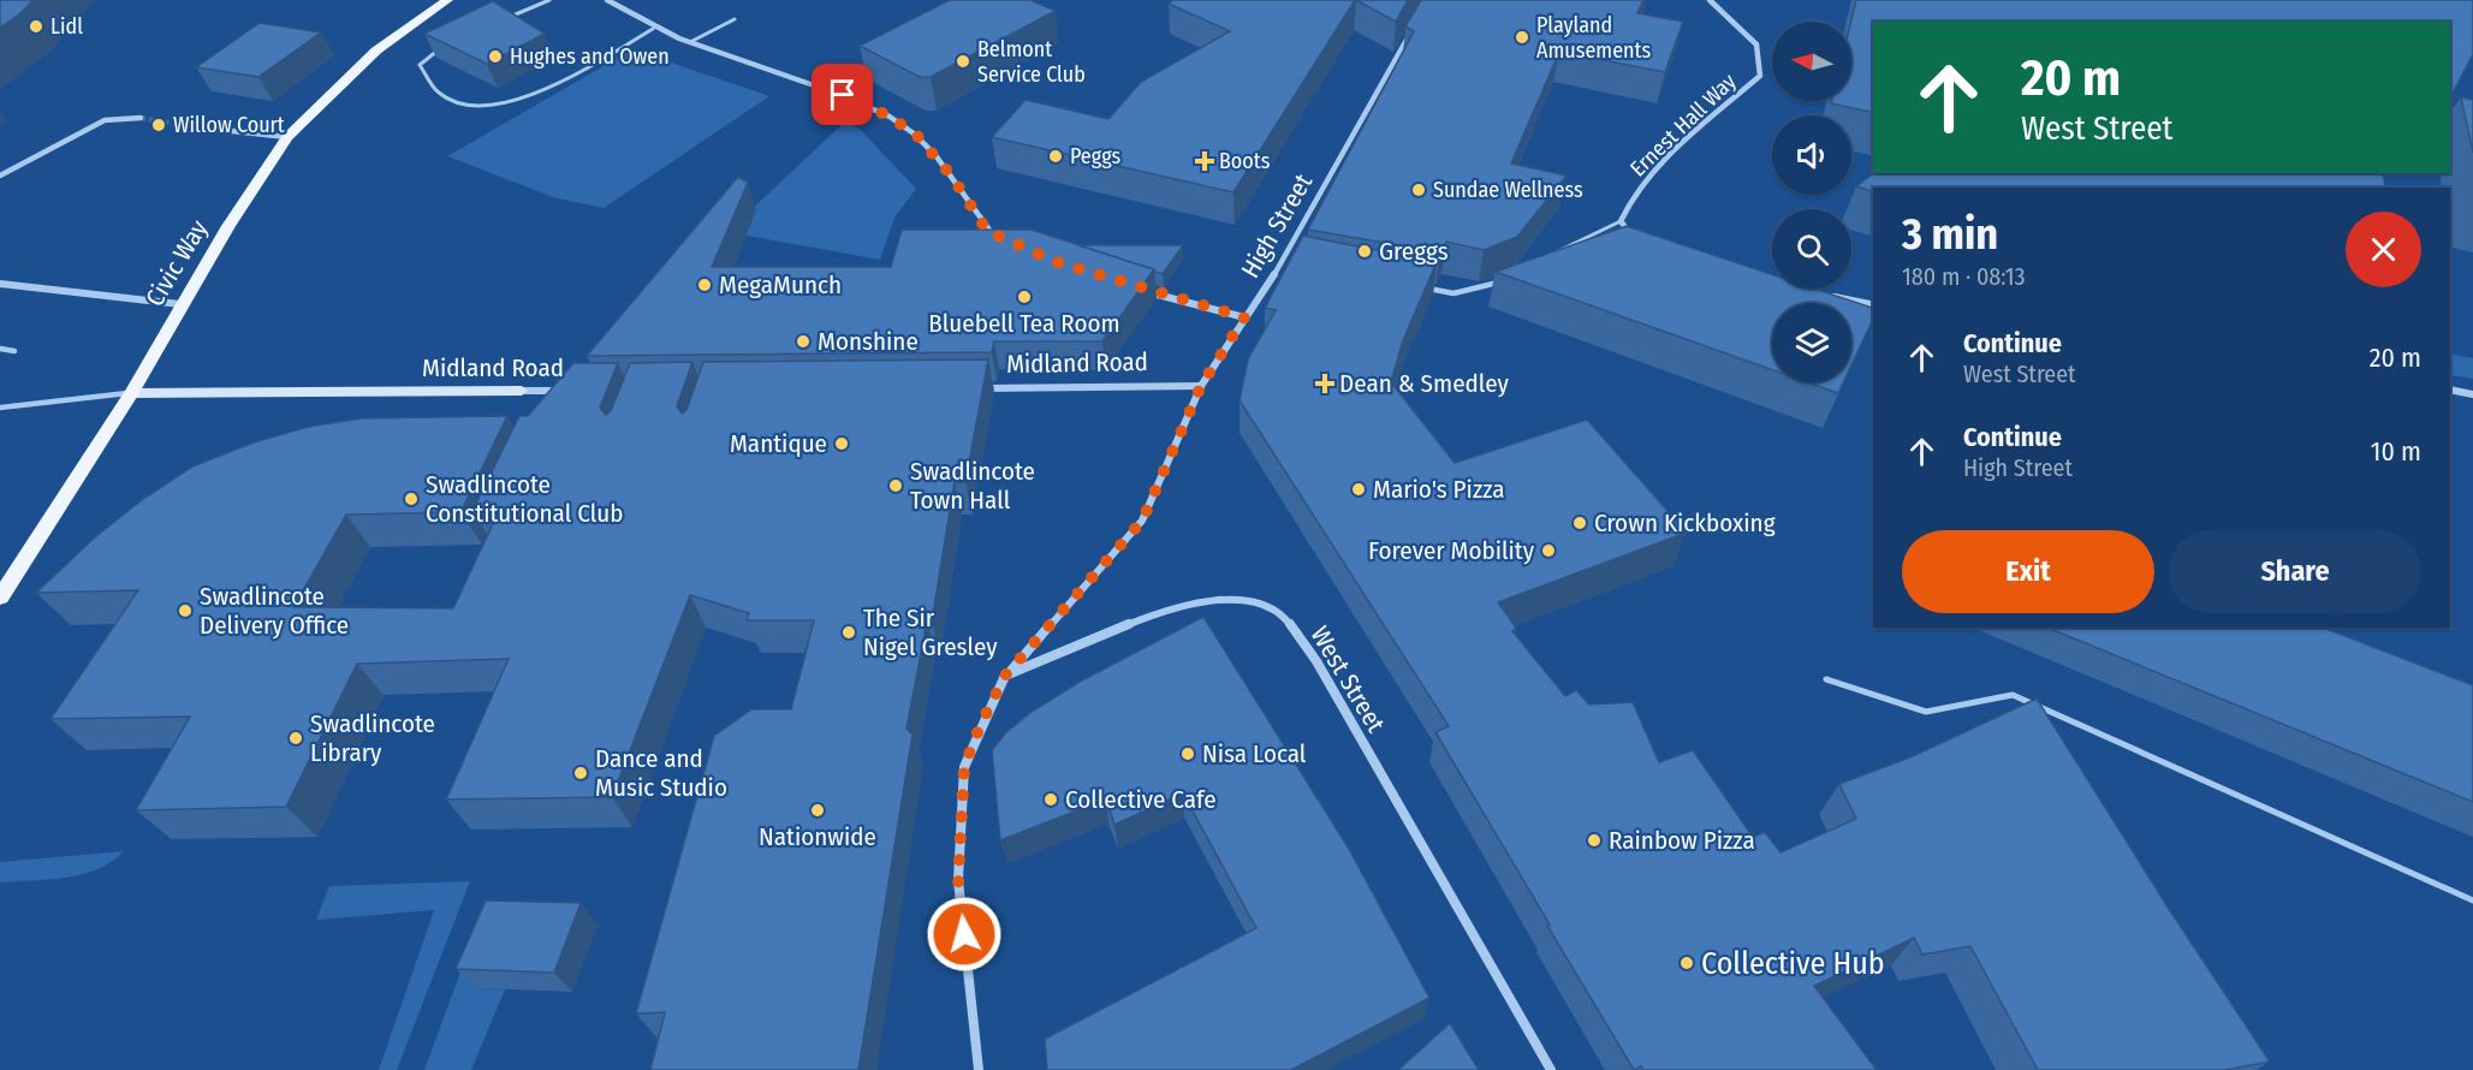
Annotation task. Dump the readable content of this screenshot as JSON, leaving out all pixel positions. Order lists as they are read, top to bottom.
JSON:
{
  "streets": {
    "main road": ["Civic Way"],
    "street": [
      "Ernest Hall Way",
      "High Street",
      "Midland Road",
      "West Street"
    ]
  },
  "crossings": [
    ["High Street", "Midland Road"],
    ["High Street", "West Street"],
    ["Civic Way", "Midland Road"]
  ],
  "places": {
    "other": [
      "Lidl",
      "Playland Amusements",
      "Hughes and Owen",
      "Belmont Service Club",
      "Willow Court",
      "Peggs",
      "Sundae Wellness",
      "Greggs",
      "MegaMunch",
      "Bluebell Tea Room",
      "Monshine",
      "Mantique",
      "Swadlincote Town Hall",
      "Mario's Pizza",
      "Swadlincote Constitutional Club",
      "Crown Kickboxing",
      "Forever Mobility",
      "Swadlincote Delivery Office",
      "The Sir Nigel Gresley",
      "Swadlincote Library",
      "Nisa Local",
      "Dance and Music Studio",
      "Collective Cafe",
      "Nationwide",
      "Rainbow Pizza",
      "Collective Hub"
    ],
    "health": ["Boots", "Dean & Smedley"]
  },
  "north": "left",
  "page": {
    "turn": ["20 m", "West Street"],
    "heading": ["3 min", "180 m · 08:13"],
    "list": [
      {
        "name": "Continue",
        "note": "West Street",
        "value": "20 m"
      },
      {
        "name": "Continue",
        "note": "High Street",
        "value": "10 m"
      }
    ],
    "buttons": ["Exit", "Share"]
  }
}
